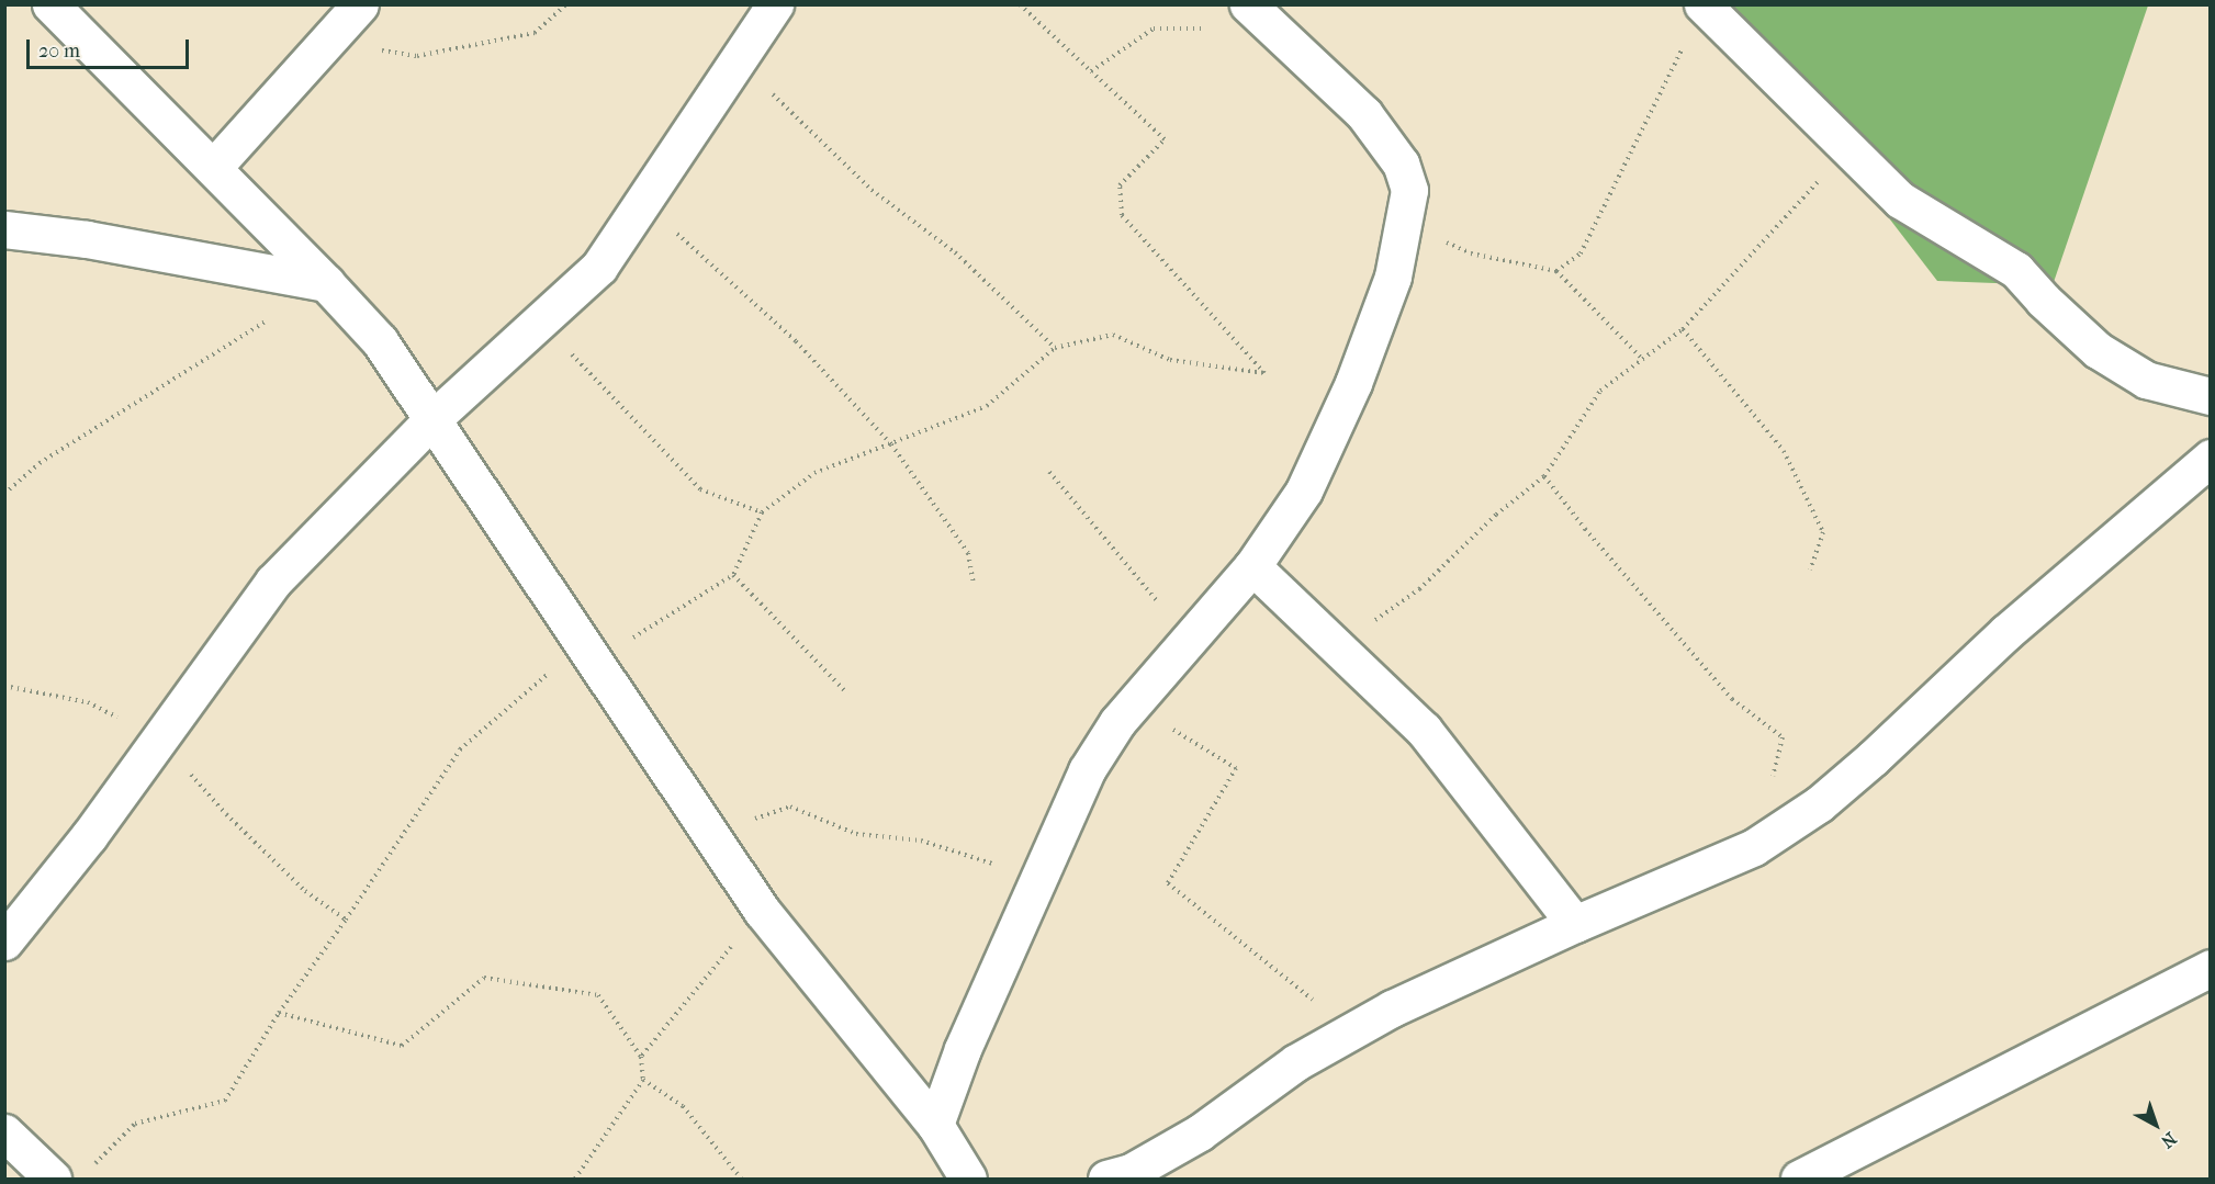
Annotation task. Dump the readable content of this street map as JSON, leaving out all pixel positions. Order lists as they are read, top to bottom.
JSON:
{
  "scale_bar": "20 m",
  "north": "bottom right"
}
